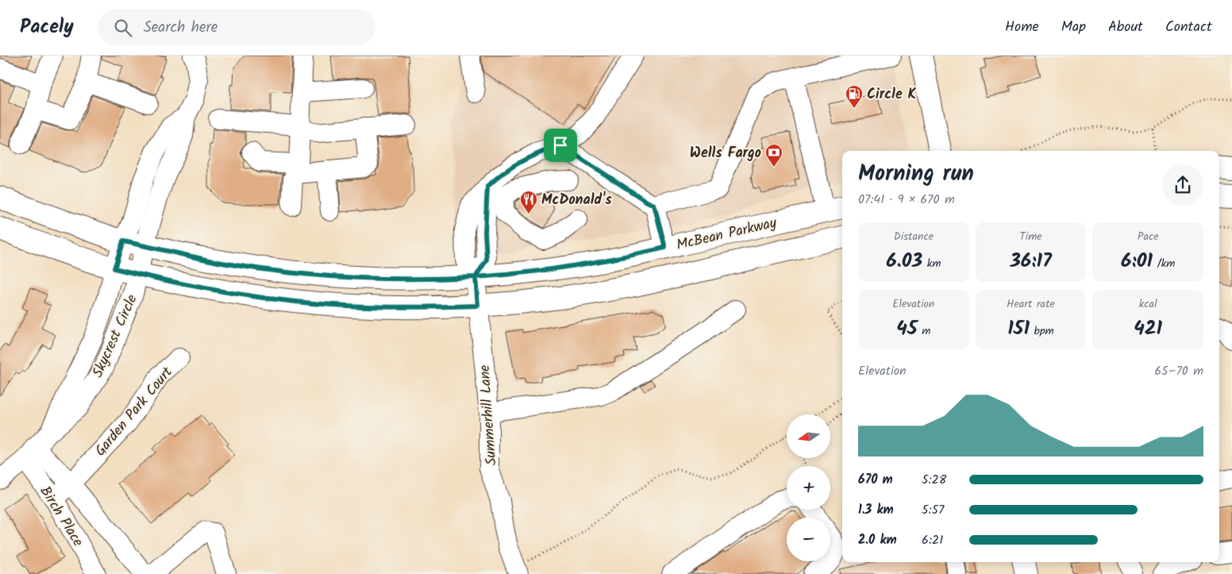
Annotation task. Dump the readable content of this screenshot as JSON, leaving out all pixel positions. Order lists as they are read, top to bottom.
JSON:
{
  "streets": {
    "main road": ["McBean Parkway"],
    "street": [
      "Skycrest Circle",
      "Garden Park Court",
      "Summerhill Lane",
      "Birch Place"
    ]
  },
  "crossings": [
    ["McBean Parkway", "Skycrest Circle"],
    ["McBean Parkway", "Summerhill Lane"],
    ["Skycrest Circle", "Birch Place"],
    ["Garden Park Court", "Birch Place"]
  ],
  "places": {
    "fuel station": ["Circle K"],
    "bank": ["Wells Fargo"],
    "restaurant": ["McDonald's"]
  },
  "north": "left",
  "page": {
    "header": "Pacely",
    "search": "Search here",
    "nav": [
      "Home",
      "Map",
      "About",
      "Contact"
    ],
    "heading": ["Morning run", "07:41 · 9 × 670 m"],
    "stats": [
      ["Distance", "6.03 km"],
      ["Time", "36:17"],
      ["Pace", "6:01 /km"],
      ["Elevation", "45 m"],
      ["Heart rate", "151 bpm"],
      ["kcal", "421"]
    ],
    "chart": ["Elevation", "65–70 m"],
    "map_buttons": ["+", "−"],
    "list": [
      {
        "name": "670 m",
        "note": "5:28"
      },
      {
        "name": "1.3 km",
        "note": "5:57"
      },
      {
        "name": "2.0 km",
        "note": "6:21"
      }
    ]
  }
}
